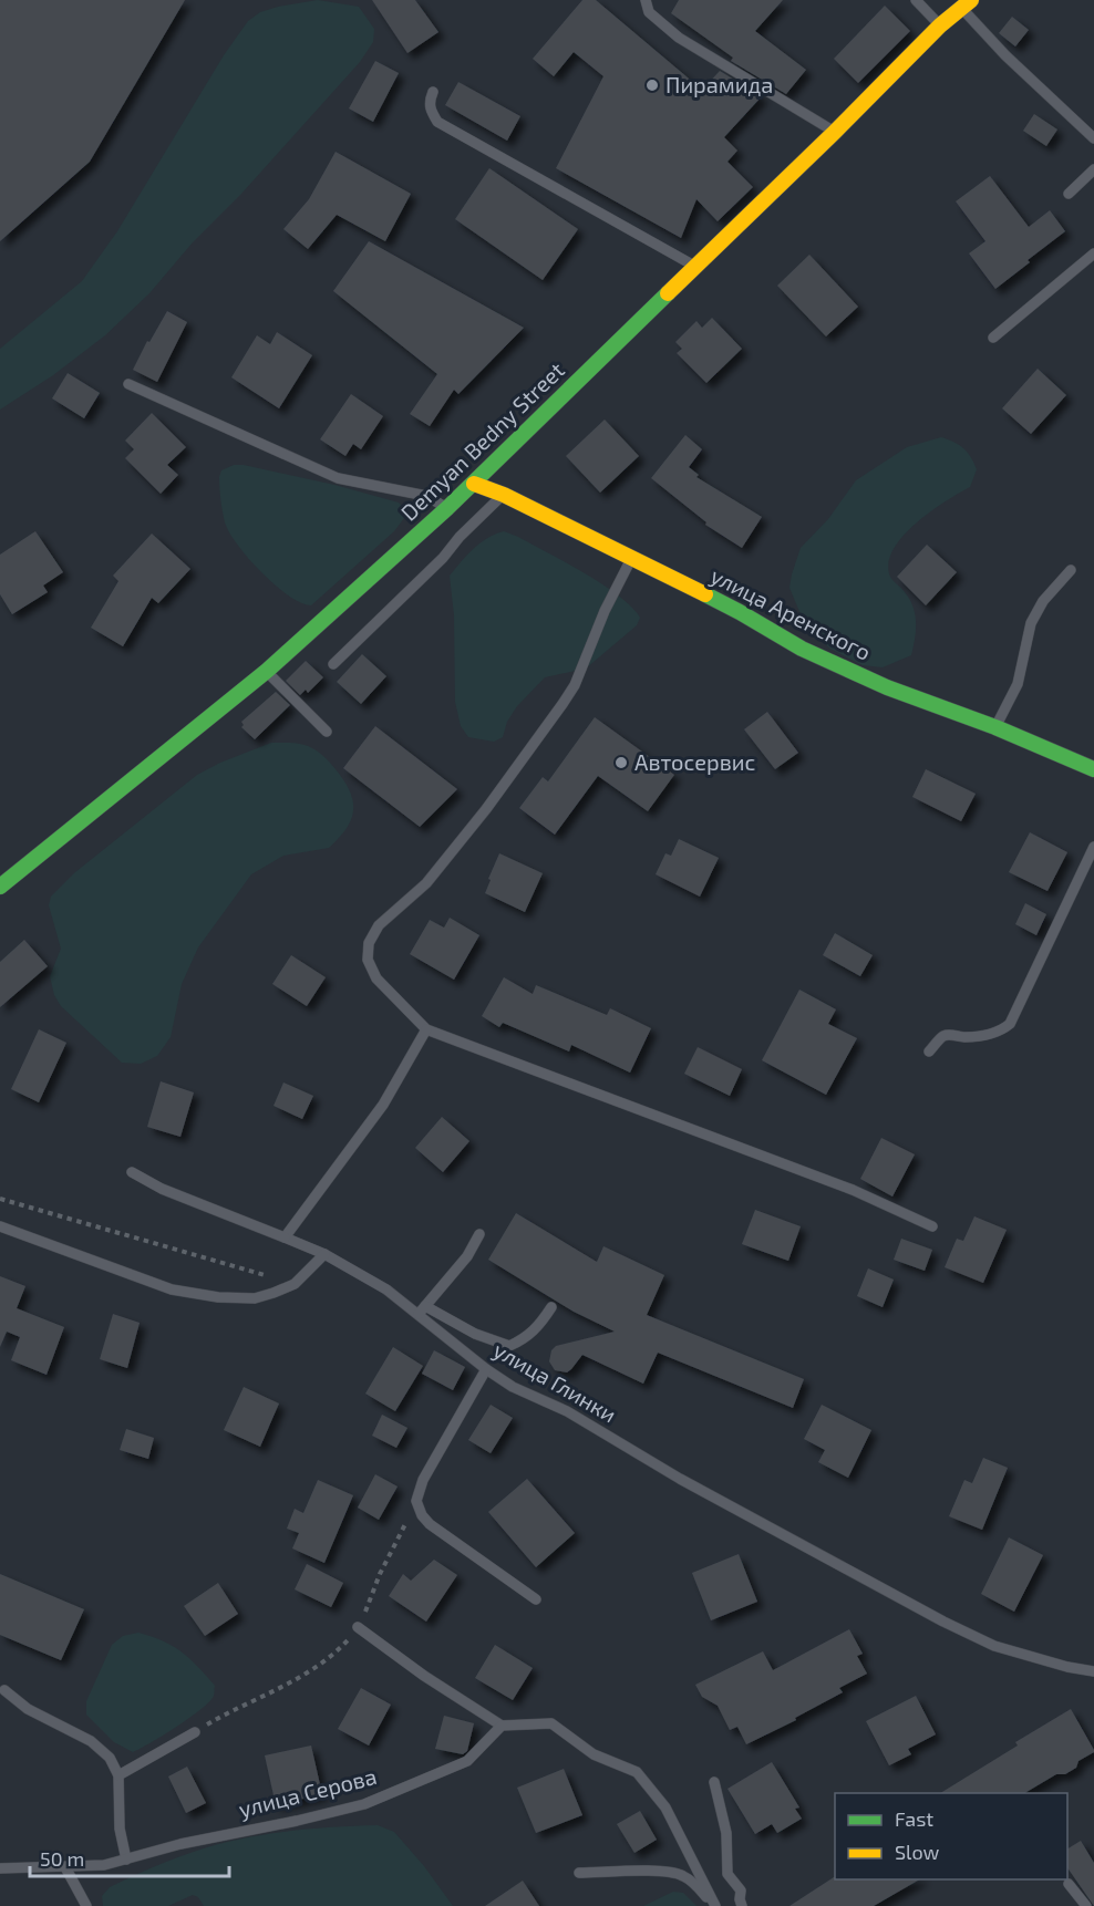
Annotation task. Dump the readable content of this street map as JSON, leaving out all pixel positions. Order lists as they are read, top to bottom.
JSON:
{
  "streets": {
    "street": ["Demyan Bedny Street", "улица Аренского"],
    "lane": ["улица Глинки", "улица Серова"]
  },
  "crossings": [
    ["Demyan Bedny Street", "улица Аренского"]
  ],
  "places": ["Пирамида", "Автосервис"],
  "legend": ["Fast", "Slow"],
  "scale_bar": "50 m"
}
